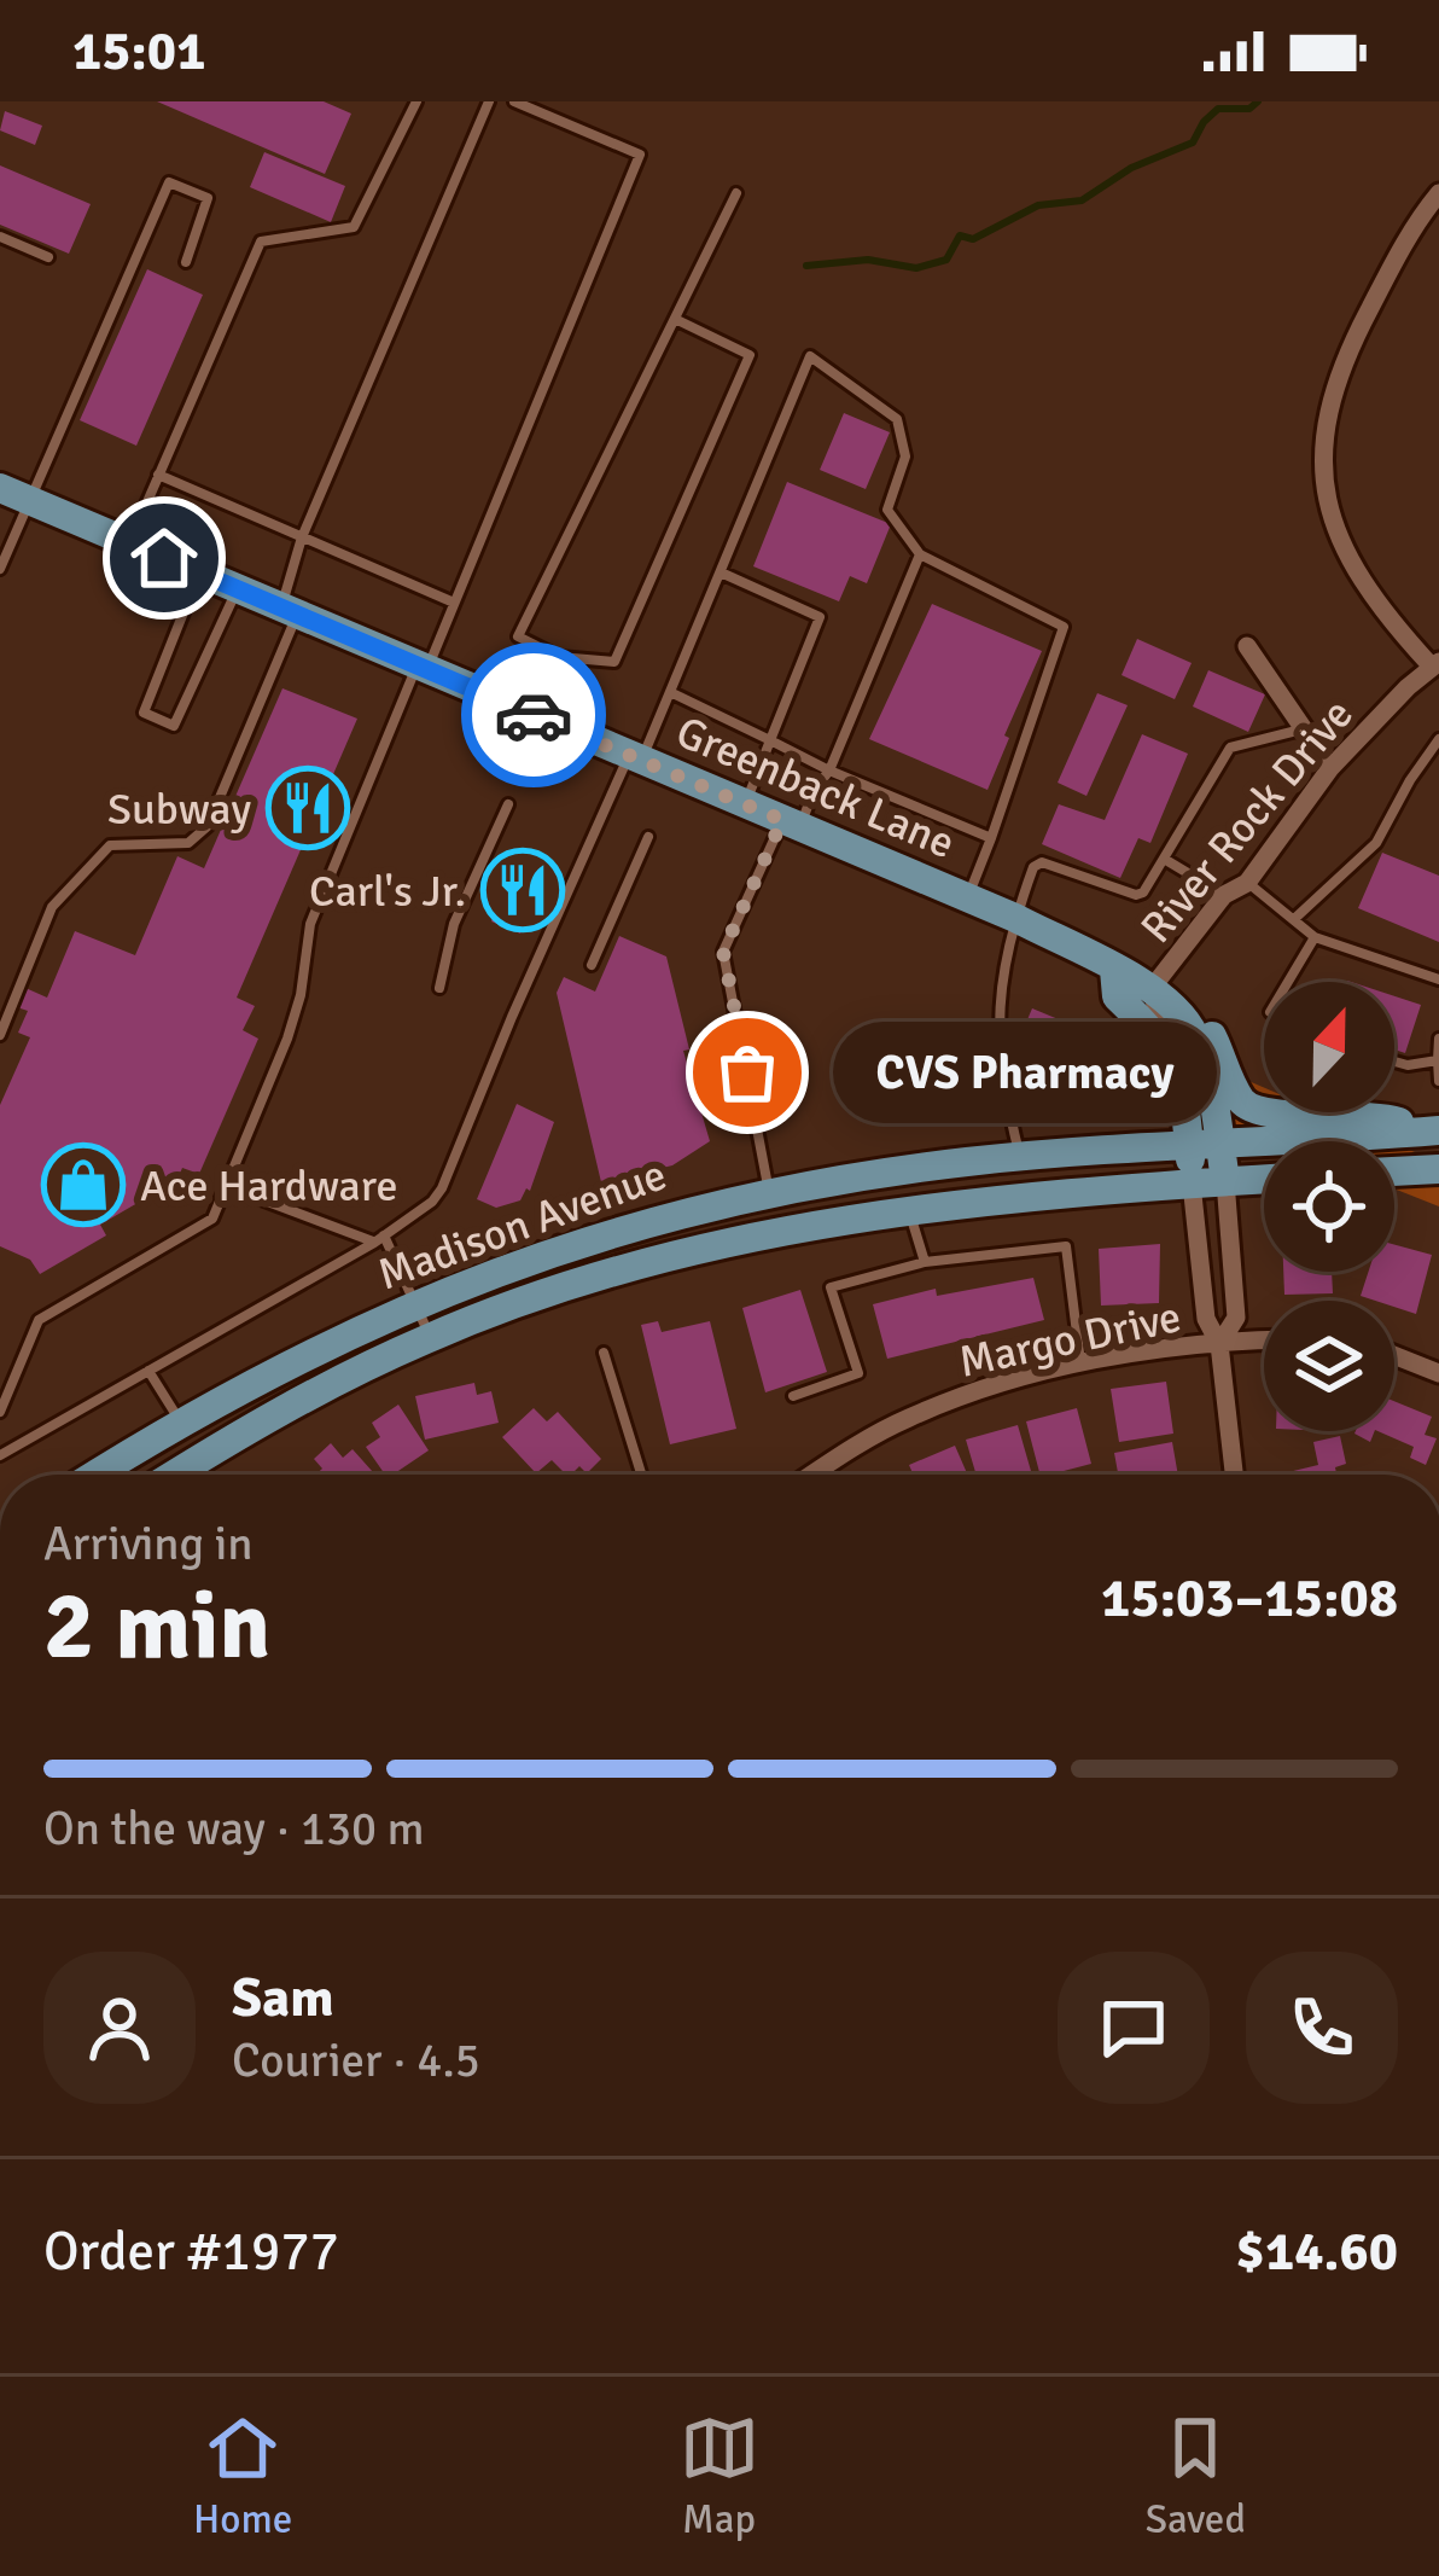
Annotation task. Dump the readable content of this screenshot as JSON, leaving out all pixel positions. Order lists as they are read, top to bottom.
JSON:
{
  "streets": {
    "main road": ["Greenback Lane", "Madison Avenue"],
    "street": ["River Rock Drive", "Margo Drive"]
  },
  "crossings": [
    ["Greenback Lane", "River Rock Drive"]
  ],
  "places": {
    "restaurant": ["Subway", "Carl's Jr."],
    "other": ["CVS Pharmacy"],
    "shop": ["Ace Hardware"]
  },
  "north": "top",
  "page": {
    "status": "15:01",
    "bubble": "CVS Pharmacy",
    "heading": ["2 min", "Arriving in", "15:03–15:08"],
    "panel": [
      "Sam",
      "Courier · 4.5",
      "Order #1977",
      "$14.60"
    ],
    "bar": "On the way · 130 m",
    "tabs": ["Home", "Map", "Saved"]
  }
}
